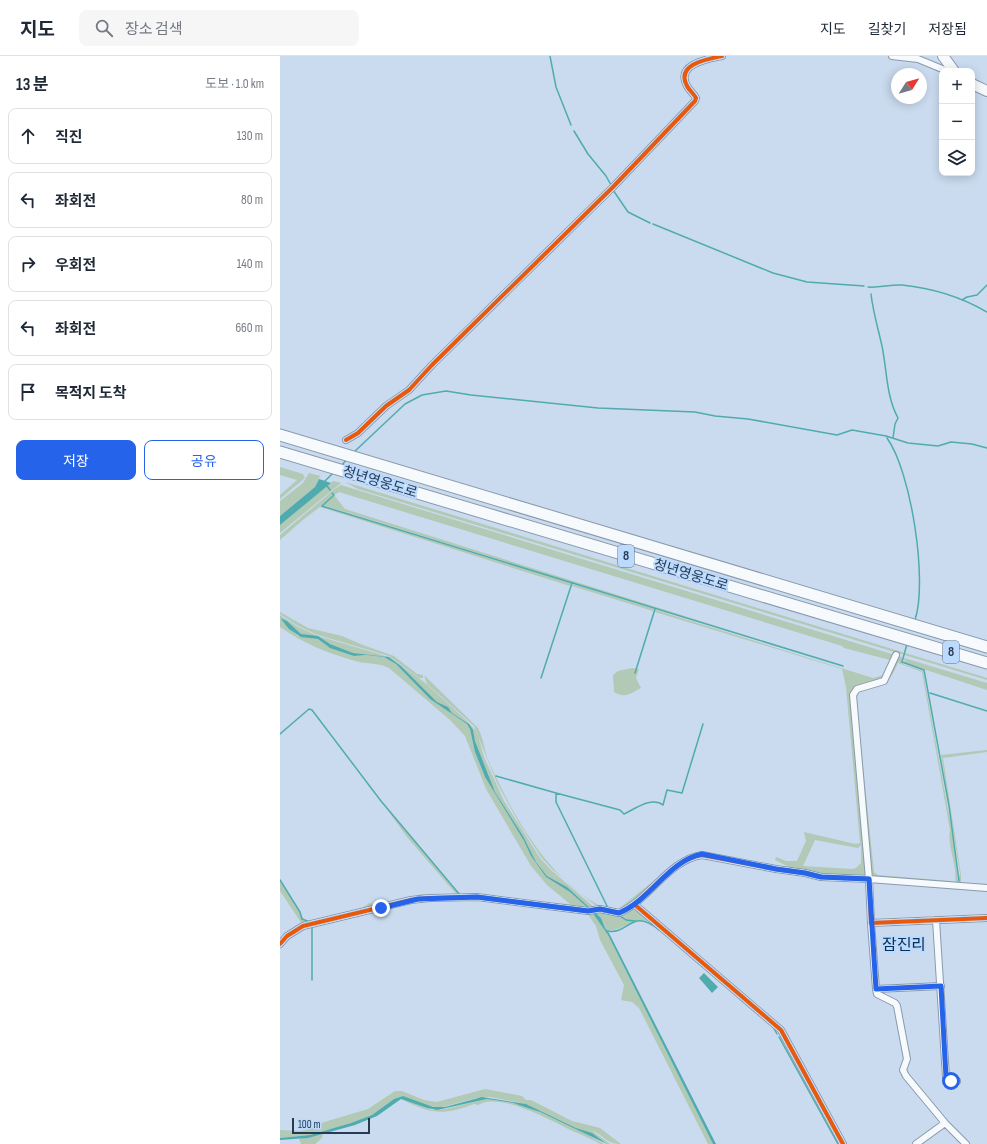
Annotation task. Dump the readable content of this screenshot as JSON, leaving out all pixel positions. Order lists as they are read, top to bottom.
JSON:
{
  "streets": {
    "highway": ["청년영웅도로", "8"]
  },
  "districts": ["잠진리"],
  "scale_bar": "100 m",
  "north": "top right",
  "page": {
    "header": "지도",
    "search": "장소 검색",
    "nav": ["지도", "길찾기", "저장됨"],
    "heading": ["13 분", "도보 · 1.0 km"],
    "map_buttons": ["+", "−"],
    "list": [
      ["직진", "130 m"],
      ["좌회전", "80 m"],
      ["우회전", "140 m"],
      ["좌회전", "660 m"],
      "목적지 도착"
    ],
    "buttons": ["저장", "공유"],
    "scale": "100 m"
  }
}
